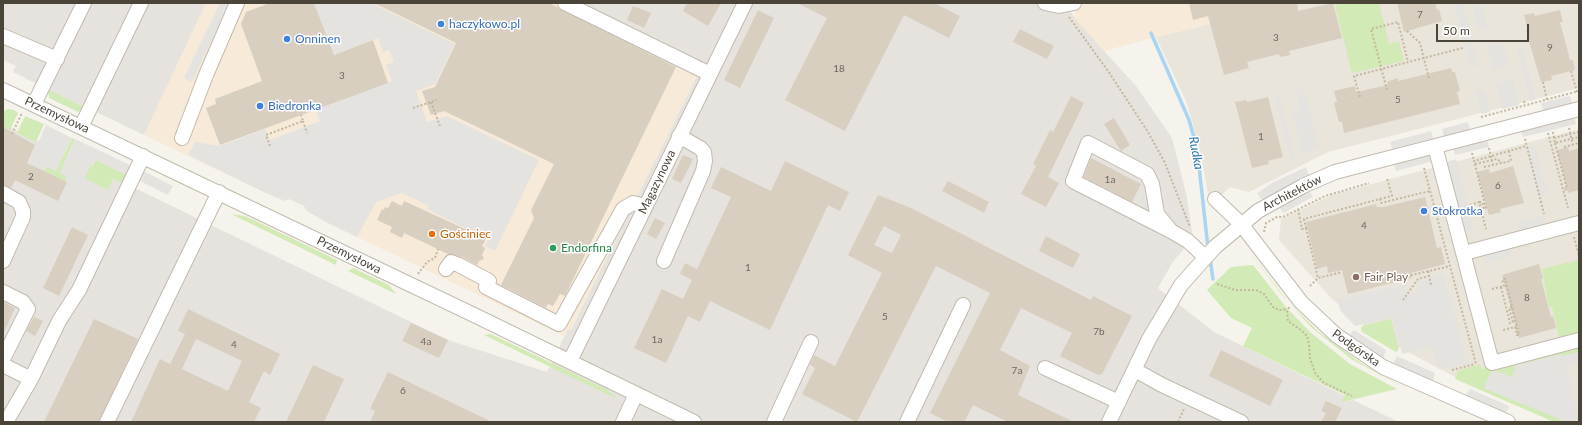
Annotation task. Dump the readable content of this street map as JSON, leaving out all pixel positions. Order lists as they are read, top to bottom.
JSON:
{
  "streets": {
    "street": [
      "Przemysłowa",
      "Magazynowa",
      "Architektów",
      "Podgórska"
    ]
  },
  "crossings": [
    ["Przemysłowa", "Magazynowa"],
    ["Architektów", "Podgórska"]
  ],
  "water": ["Rudka"],
  "places": [
    "haczykowo.pl",
    "Onninen",
    "Biedronka",
    "Stokrotka",
    "Gościniec",
    "Endorfina",
    "Fair Play"
  ],
  "house_numbers": [
    "7",
    "3",
    "9",
    "18",
    "3",
    "5",
    "1",
    "2",
    "1a",
    "6",
    "4",
    "1",
    "8",
    "5",
    "7b",
    "1a",
    "4a",
    "4",
    "7a",
    "6"
  ],
  "scale_bar": "50 m"
}
